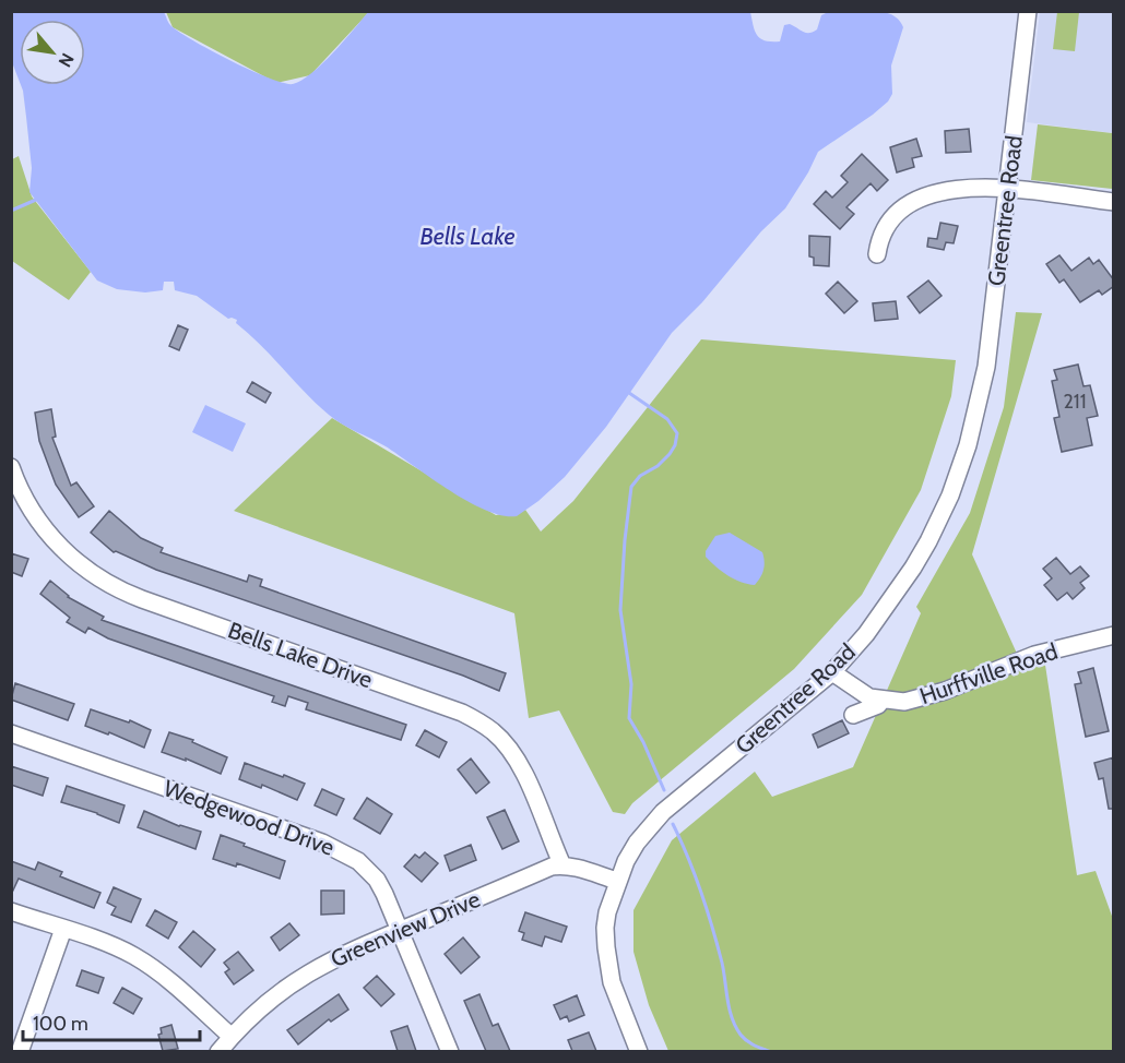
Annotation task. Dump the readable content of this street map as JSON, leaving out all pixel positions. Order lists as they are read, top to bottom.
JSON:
{
  "streets": {
    "street": [
      "Greentree Road",
      "Bells Lake Drive",
      "Hurffville Road",
      "Wedgewood Drive",
      "Greenview Drive"
    ]
  },
  "crossings": [
    ["Greentree Road", "Hurffville Road"],
    ["Bells Lake Drive", "Greenview Drive"],
    ["Wedgewood Drive", "Greenview Drive"]
  ],
  "water": ["Bells Lake"],
  "house_numbers": ["211"],
  "scale_bar": "100 m",
  "north": "bottom right"
}
